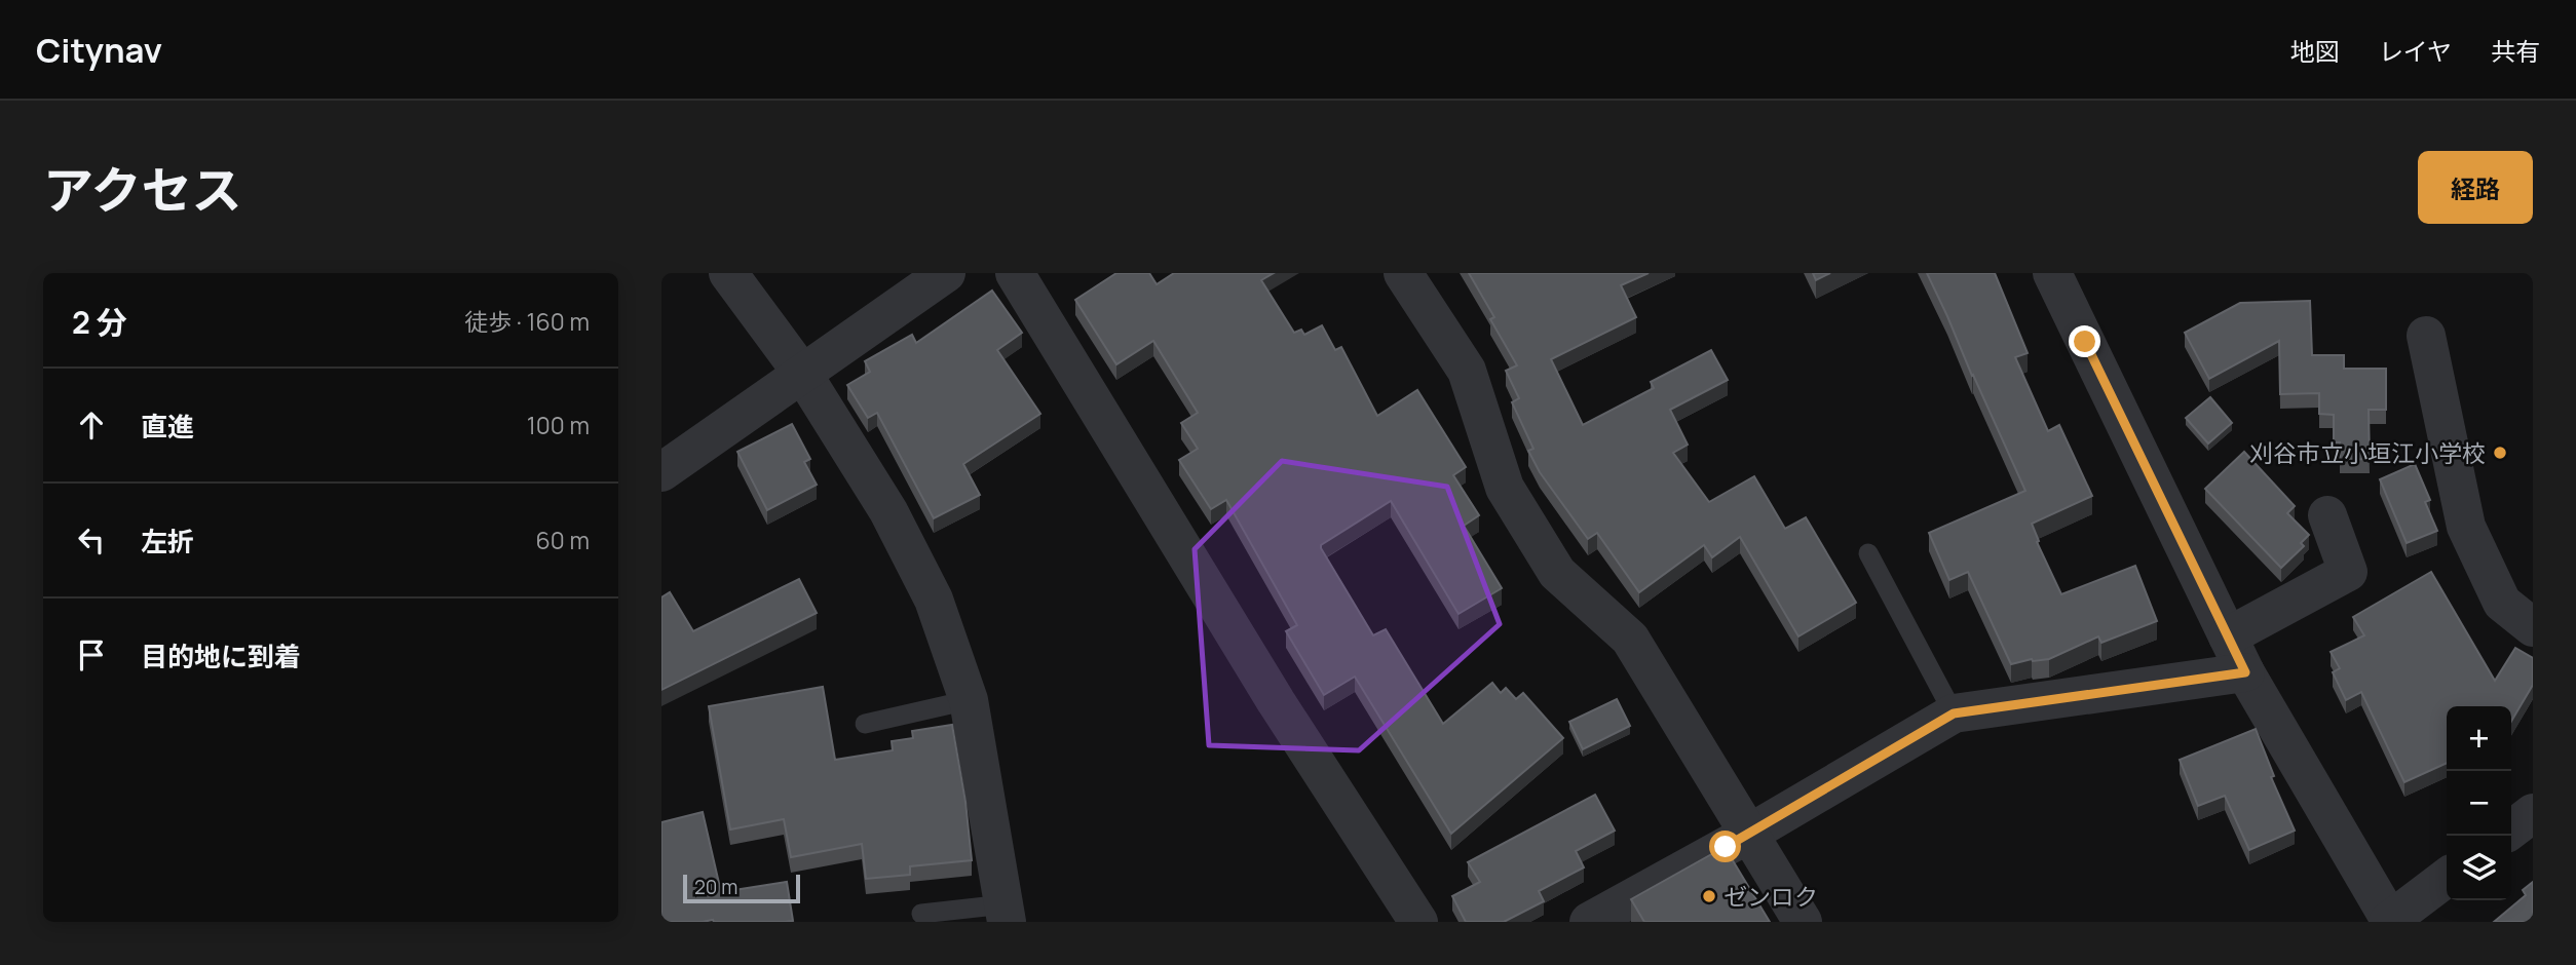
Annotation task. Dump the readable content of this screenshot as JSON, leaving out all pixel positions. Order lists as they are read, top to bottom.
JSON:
{
  "places": ["刈谷市立小垣江小学校", "ゼンロク"],
  "scale_bar": "20 m",
  "page": {
    "header": "Citynav",
    "nav": ["地図", "レイヤ", "共有"],
    "title": "アクセス",
    "buttons": "経路",
    "heading": ["2 分", "徒歩 · 160 m"],
    "list": [
      ["直進", "100 m"],
      ["左折", "60 m"],
      "目的地に到着"
    ],
    "map_buttons": ["+", "−"],
    "scale": "20 m"
  }
}
